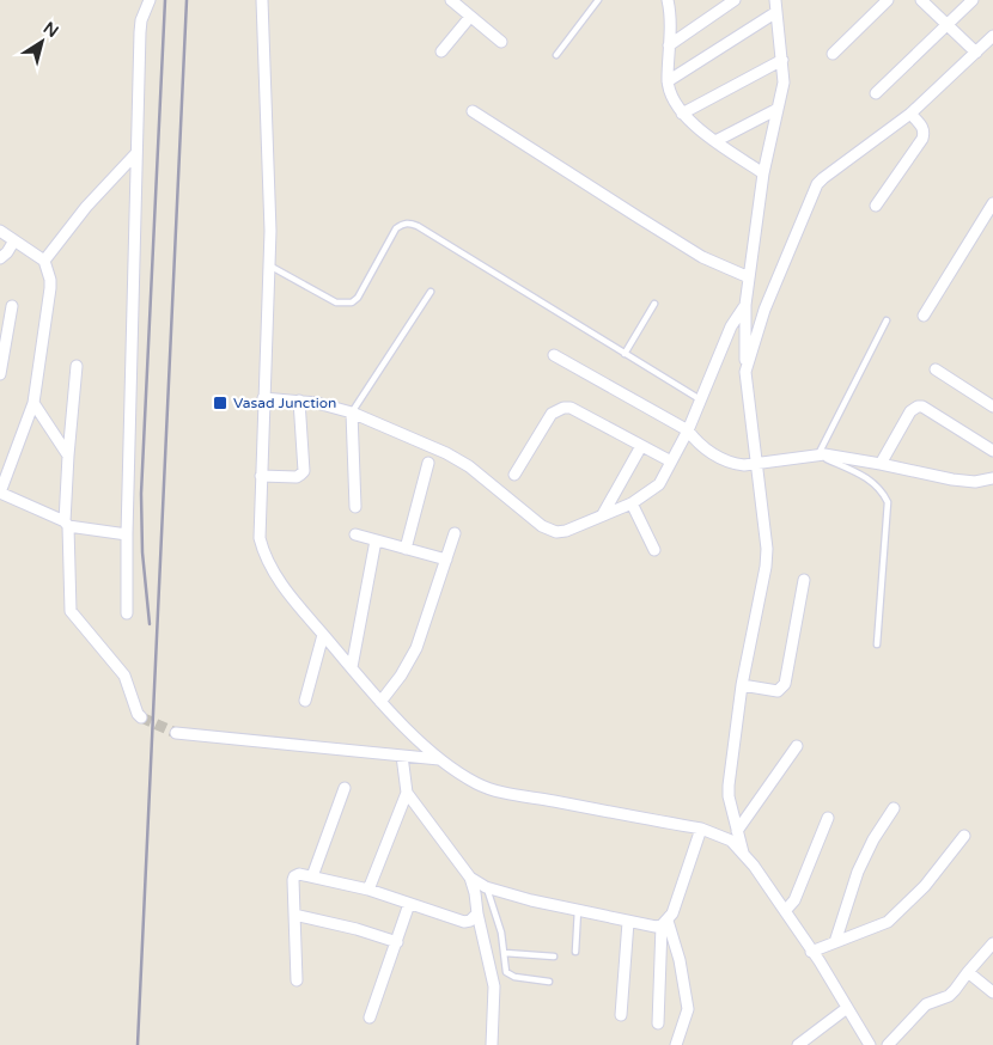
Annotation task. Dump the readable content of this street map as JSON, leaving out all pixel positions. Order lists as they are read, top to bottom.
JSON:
{
  "places": {
    "transit": ["Vasad Junction"]
  },
  "north": "top right"
}
